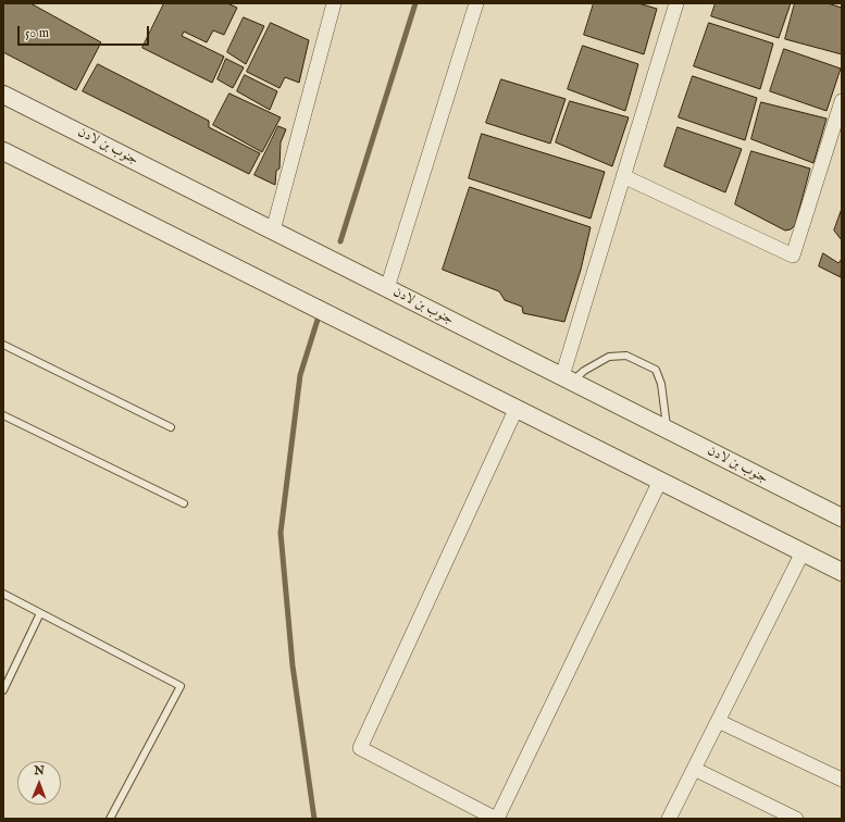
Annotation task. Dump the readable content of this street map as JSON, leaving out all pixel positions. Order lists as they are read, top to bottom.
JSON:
{
  "streets": {
    "street": ["جنوب بن لادن"]
  },
  "scale_bar": "50 m",
  "north": "top"
}
